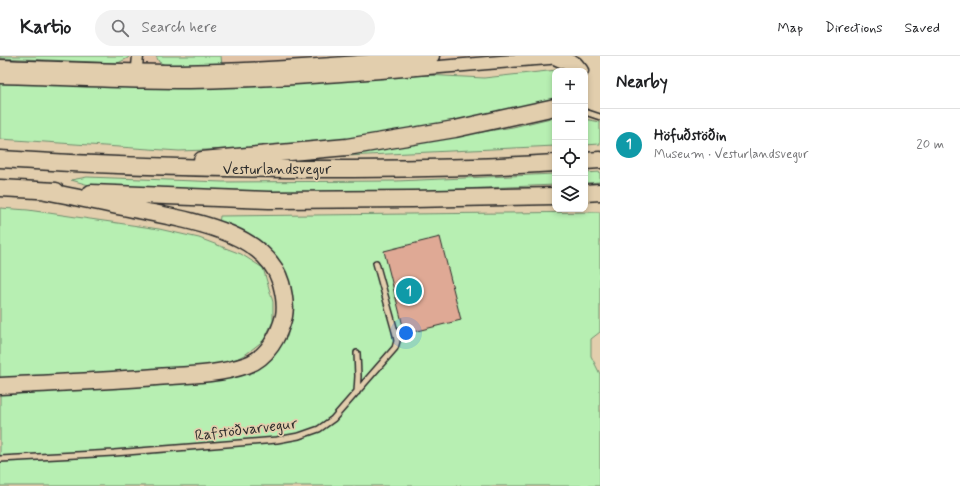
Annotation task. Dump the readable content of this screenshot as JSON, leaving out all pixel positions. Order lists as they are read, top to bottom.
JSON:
{
  "streets": {
    "highway": ["Vesturlandsvegur"],
    "lane": ["Rafstöðvarvegur"]
  },
  "page": {
    "header": "Kartio",
    "search": "Search here",
    "nav": ["Map", "Directions", "Saved"],
    "heading": "Nearby",
    "map_buttons": ["+", "−"],
    "list": [
      {
        "mark": "1",
        "name": "Höfuðstöðin",
        "note": "Museum · Vesturlandsvegur",
        "value": "20 m"
      }
    ],
    "pins": "1"
  }
}
